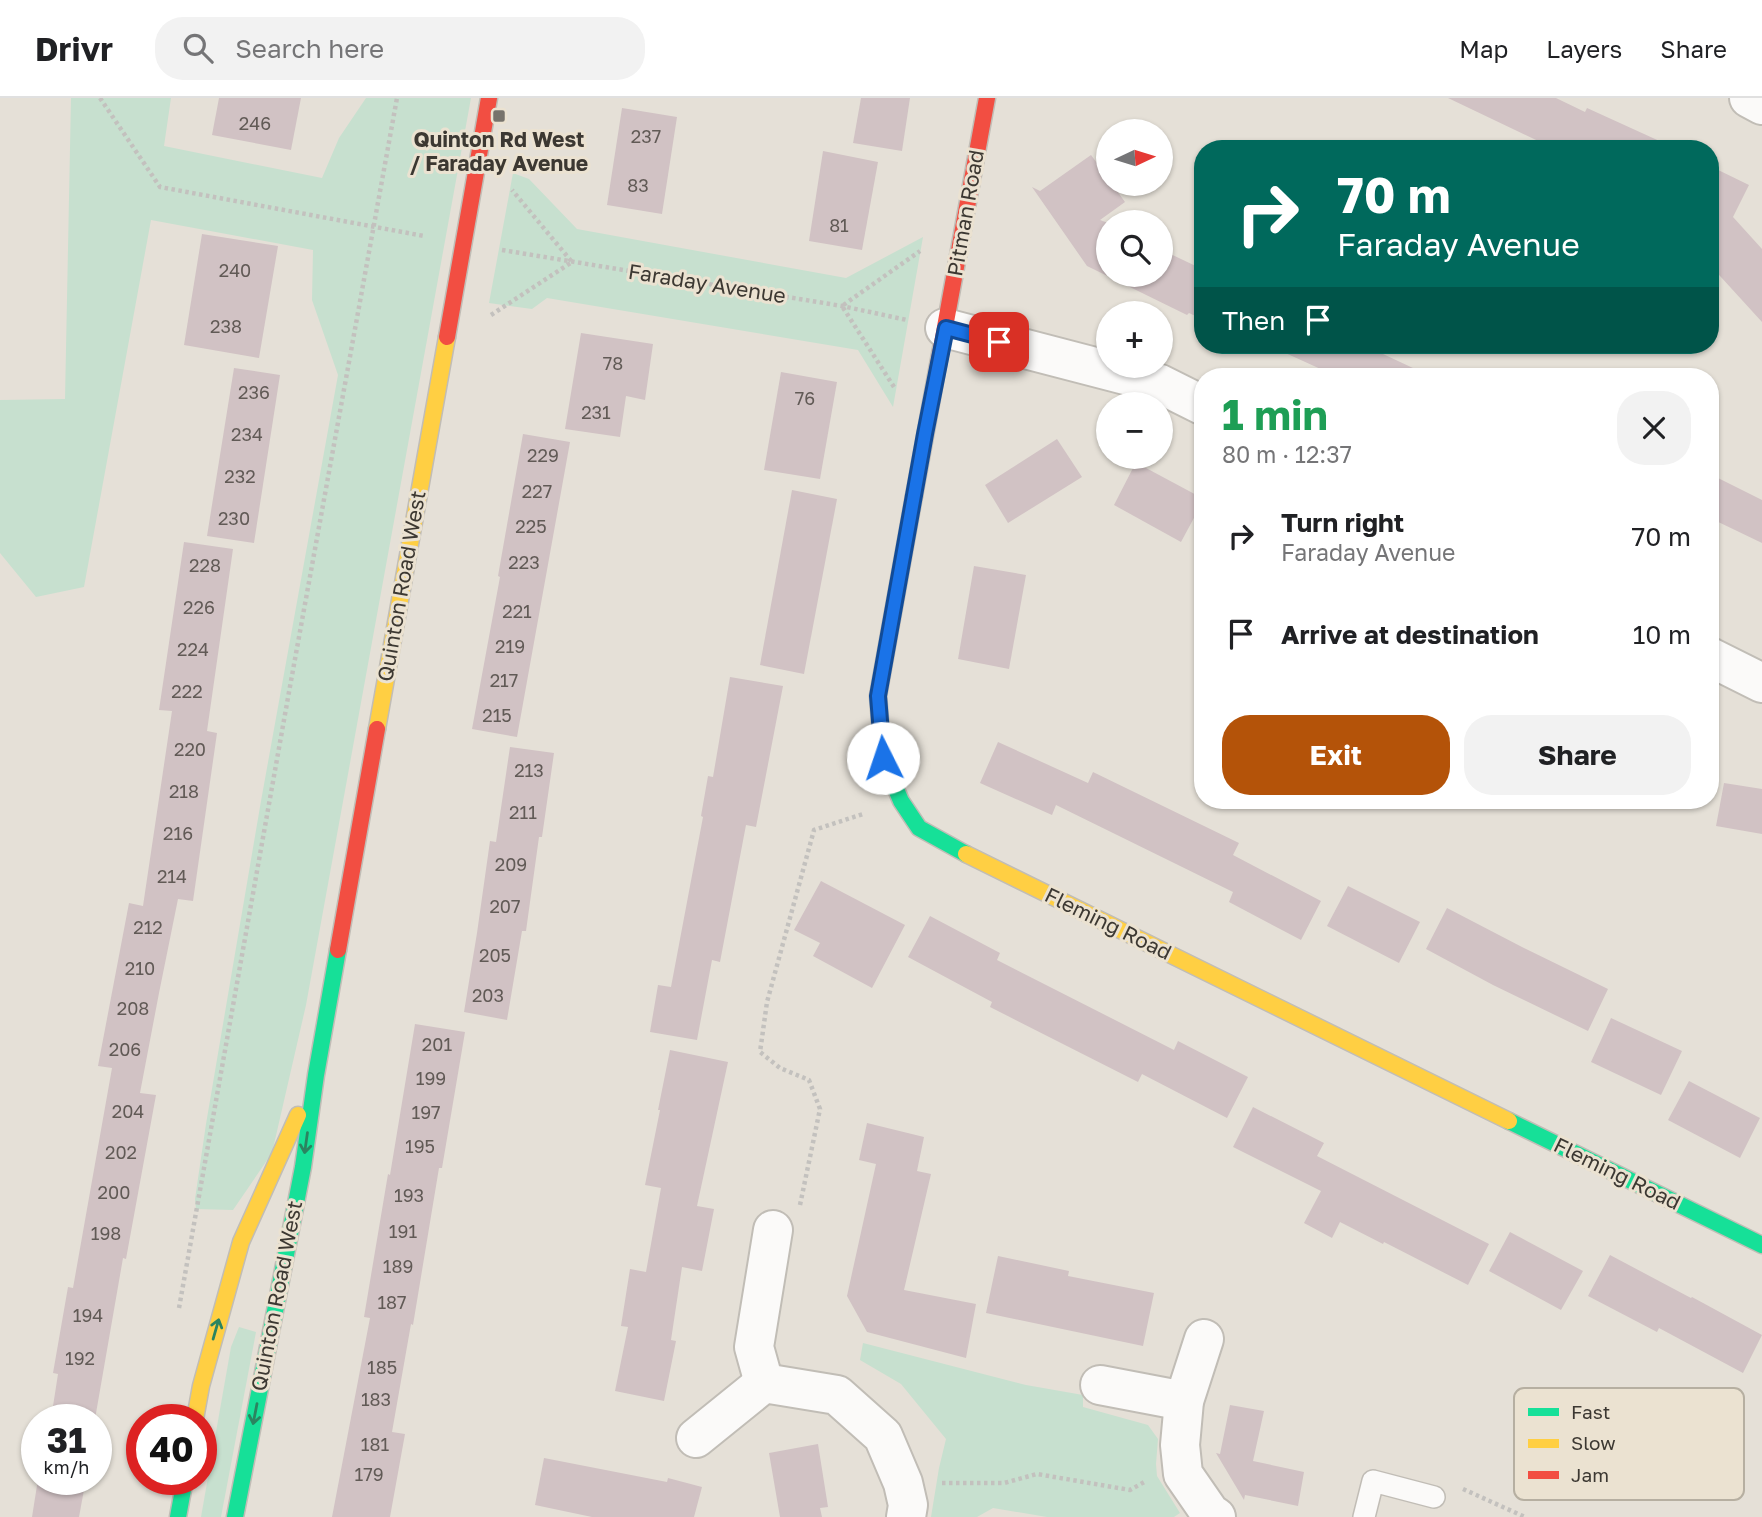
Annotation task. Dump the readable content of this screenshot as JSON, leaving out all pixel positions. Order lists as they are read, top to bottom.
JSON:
{
  "streets": {
    "street": ["Pitman Road", "Quinton Road West", "Fleming Road"],
    "path": ["Faraday Avenue"]
  },
  "crossings": [
    ["Pitman Road", "Faraday Avenue"],
    ["Pitman Road", "Fleming Road"],
    ["Faraday Avenue", "Quinton Road West"],
    ["Faraday Avenue", "Fleming Road"]
  ],
  "places": {
    "transit": ["Quinton Rd West / Faraday Avenue"]
  },
  "house_numbers": [
    "246",
    "237",
    "83",
    "81",
    "240",
    "238",
    "78",
    "236",
    "76",
    "231",
    "234",
    "229",
    "232",
    "227",
    "230",
    "225",
    "223",
    "228",
    "226",
    "221",
    "219",
    "224",
    "217",
    "222",
    "215",
    "220",
    "213",
    "218",
    "211",
    "216",
    "209",
    "214",
    "207",
    "212",
    "205",
    "210",
    "203",
    "208",
    "201",
    "206",
    "199",
    "204",
    "197",
    "195",
    "202",
    "200",
    "193",
    "191",
    "198",
    "189",
    "187",
    "194",
    "192",
    "185",
    "183",
    "181",
    "179"
  ],
  "legend": ["Fast", "Slow", "Jam"],
  "north": "right",
  "page": {
    "header": "Drivr",
    "search": "Search here",
    "nav": ["Map", "Layers", "Share"],
    "map_buttons": ["+", "−"],
    "turn": ["70 m", "Faraday Avenue"],
    "then": "Then",
    "heading": ["1 min", "80 m · 12:37"],
    "list": [
      {
        "name": "Turn right",
        "note": "Faraday Avenue",
        "value": "70 m"
      },
      {
        "name": "Arrive at destination",
        "value": "10 m"
      }
    ],
    "buttons": ["Exit", "Share"],
    "speed": "31 km/h",
    "limit": "40"
  }
}
